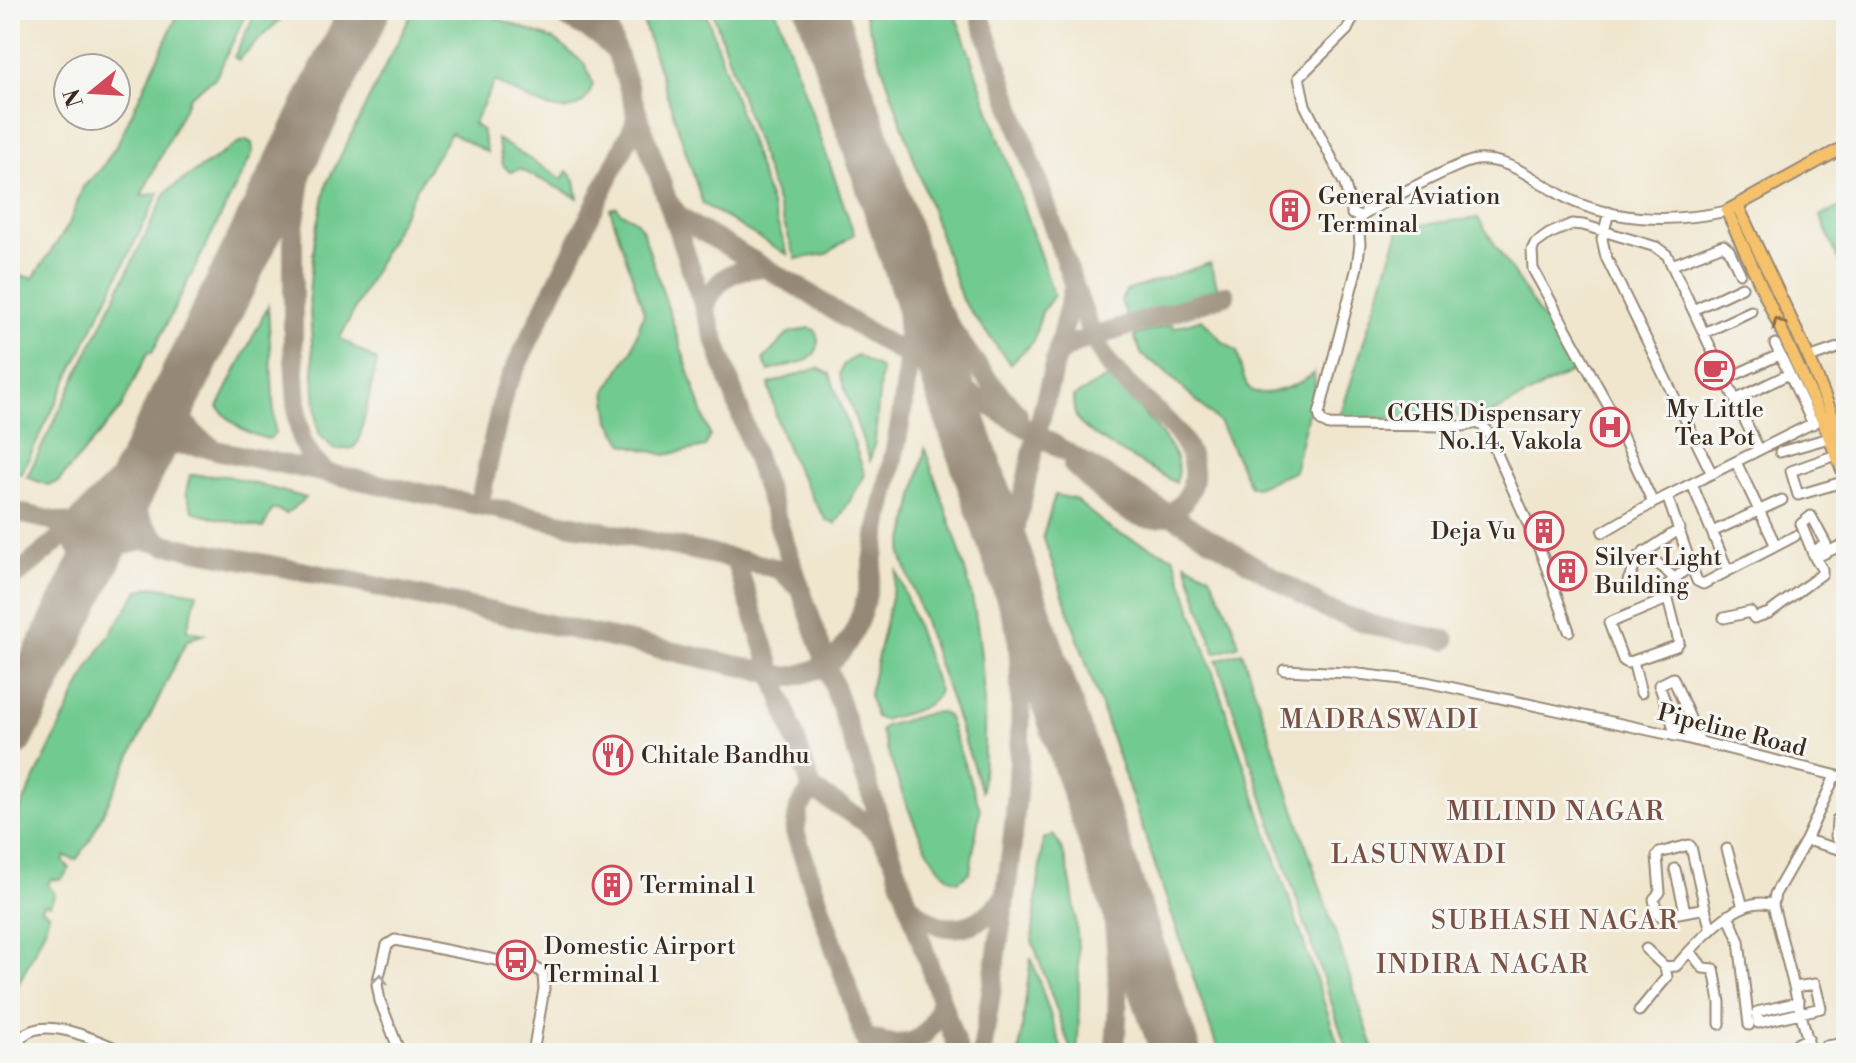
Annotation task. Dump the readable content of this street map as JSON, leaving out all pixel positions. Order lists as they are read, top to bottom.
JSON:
{
  "streets": {
    "street": ["Pipeline Road"]
  },
  "districts": [
    "MADRASWADI",
    "MILIND NAGAR",
    "LASUNWADI",
    "SUBHASH NAGAR",
    "INDIRA NAGAR"
  ],
  "places": {
    "building": [
      "General Aviation Terminal",
      "Deja Vu",
      "Silver Light Building",
      "Terminal 1"
    ],
    "cafe": ["My Little Tea Pot"],
    "hospital": ["CGHS Dispensary No.14, Vakola"],
    "restaurant": ["Chitale Bandhu"],
    "bus stop": ["Domestic Airport Terminal 1"]
  },
  "north": "left"
}
